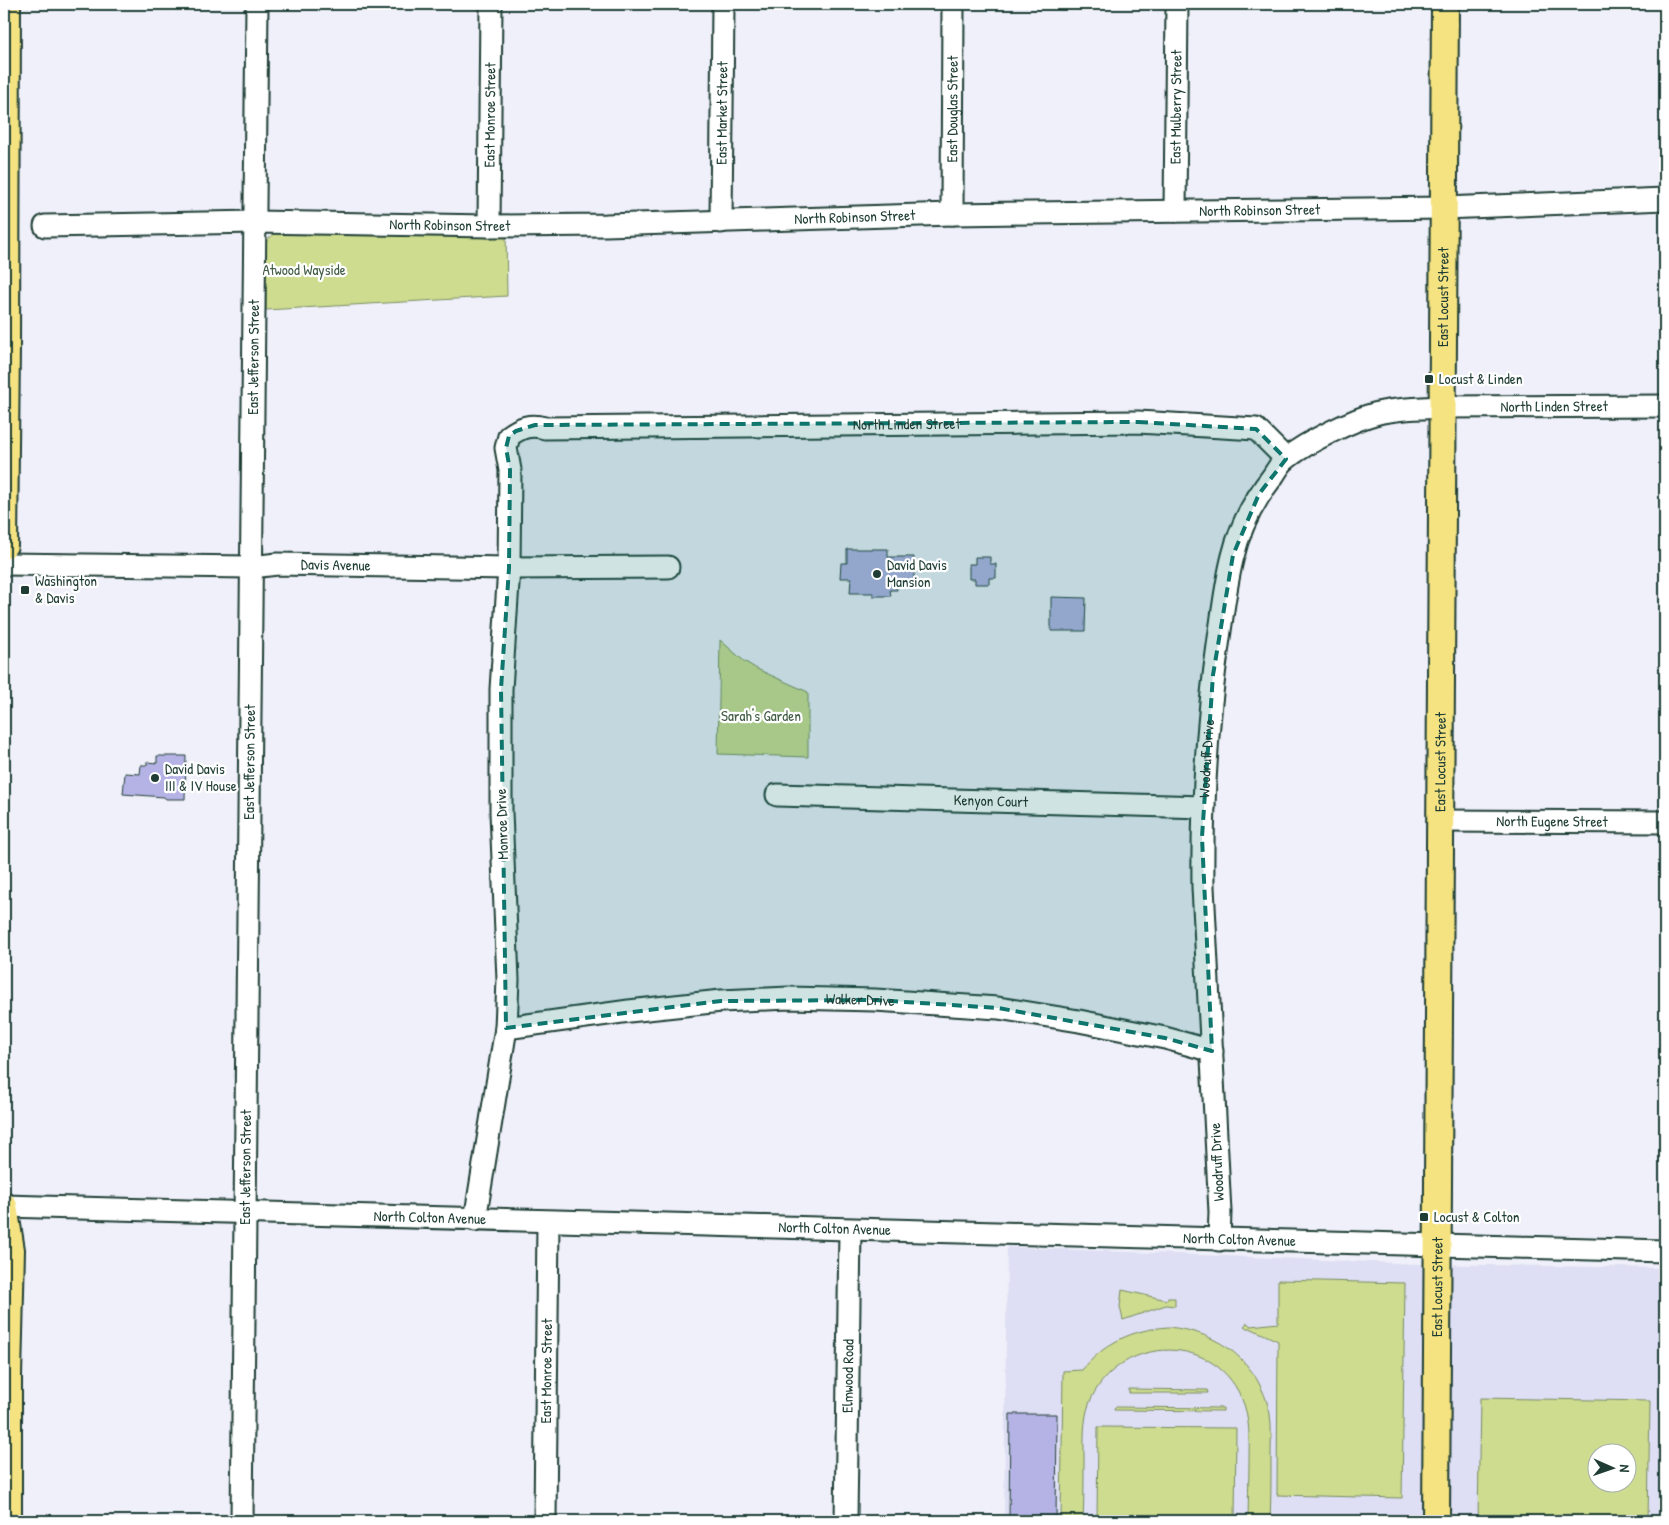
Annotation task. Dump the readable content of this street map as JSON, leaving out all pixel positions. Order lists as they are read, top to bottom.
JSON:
{
  "streets": {
    "main road": ["East Locust Street"],
    "street": [
      "East Mulberry Street",
      "East Douglas Street",
      "East Market Street",
      "East Monroe Street",
      "North Robinson Street",
      "East Jefferson Street",
      "North Linden Street",
      "Davis Avenue",
      "Woodruff Drive",
      "Kenyon Court",
      "North Eugene Street",
      "Monroe Drive",
      "Walker Drive",
      "North Colton Avenue",
      "Elmwood Road"
    ]
  },
  "crossings": [
    ["East Mulberry Street", "North Robinson Street"],
    ["East Douglas Street", "North Robinson Street"],
    ["East Market Street", "North Robinson Street"],
    ["East Monroe Street", "North Robinson Street"],
    ["East Monroe Street", "North Colton Avenue"],
    ["North Robinson Street", "East Locust Street"],
    ["North Robinson Street", "East Jefferson Street"],
    ["East Locust Street", "North Linden Street"],
    ["East Locust Street", "Woodruff Drive"],
    ["East Locust Street", "North Eugene Street"],
    ["East Locust Street", "North Colton Avenue"],
    ["East Jefferson Street", "Davis Avenue"],
    ["East Jefferson Street", "North Colton Avenue"],
    ["North Linden Street", "Woodruff Drive"],
    ["North Linden Street", "Monroe Drive"],
    ["Davis Avenue", "Monroe Drive"],
    ["Woodruff Drive", "Kenyon Court"],
    ["Woodruff Drive", "Walker Drive"],
    ["Woodruff Drive", "North Colton Avenue"],
    ["Monroe Drive", "Walker Drive"],
    ["Monroe Drive", "North Colton Avenue"],
    ["North Colton Avenue", "Elmwood Road"]
  ],
  "parks": ["Atwood Wayside", "Sarah's Garden"],
  "places": {
    "transit": ["Locust & Linden", "Washington & Davis", "Locust & Colton"],
    "other": ["David Davis Mansion", "David Davis III & IV House"]
  },
  "north": "right"
}
